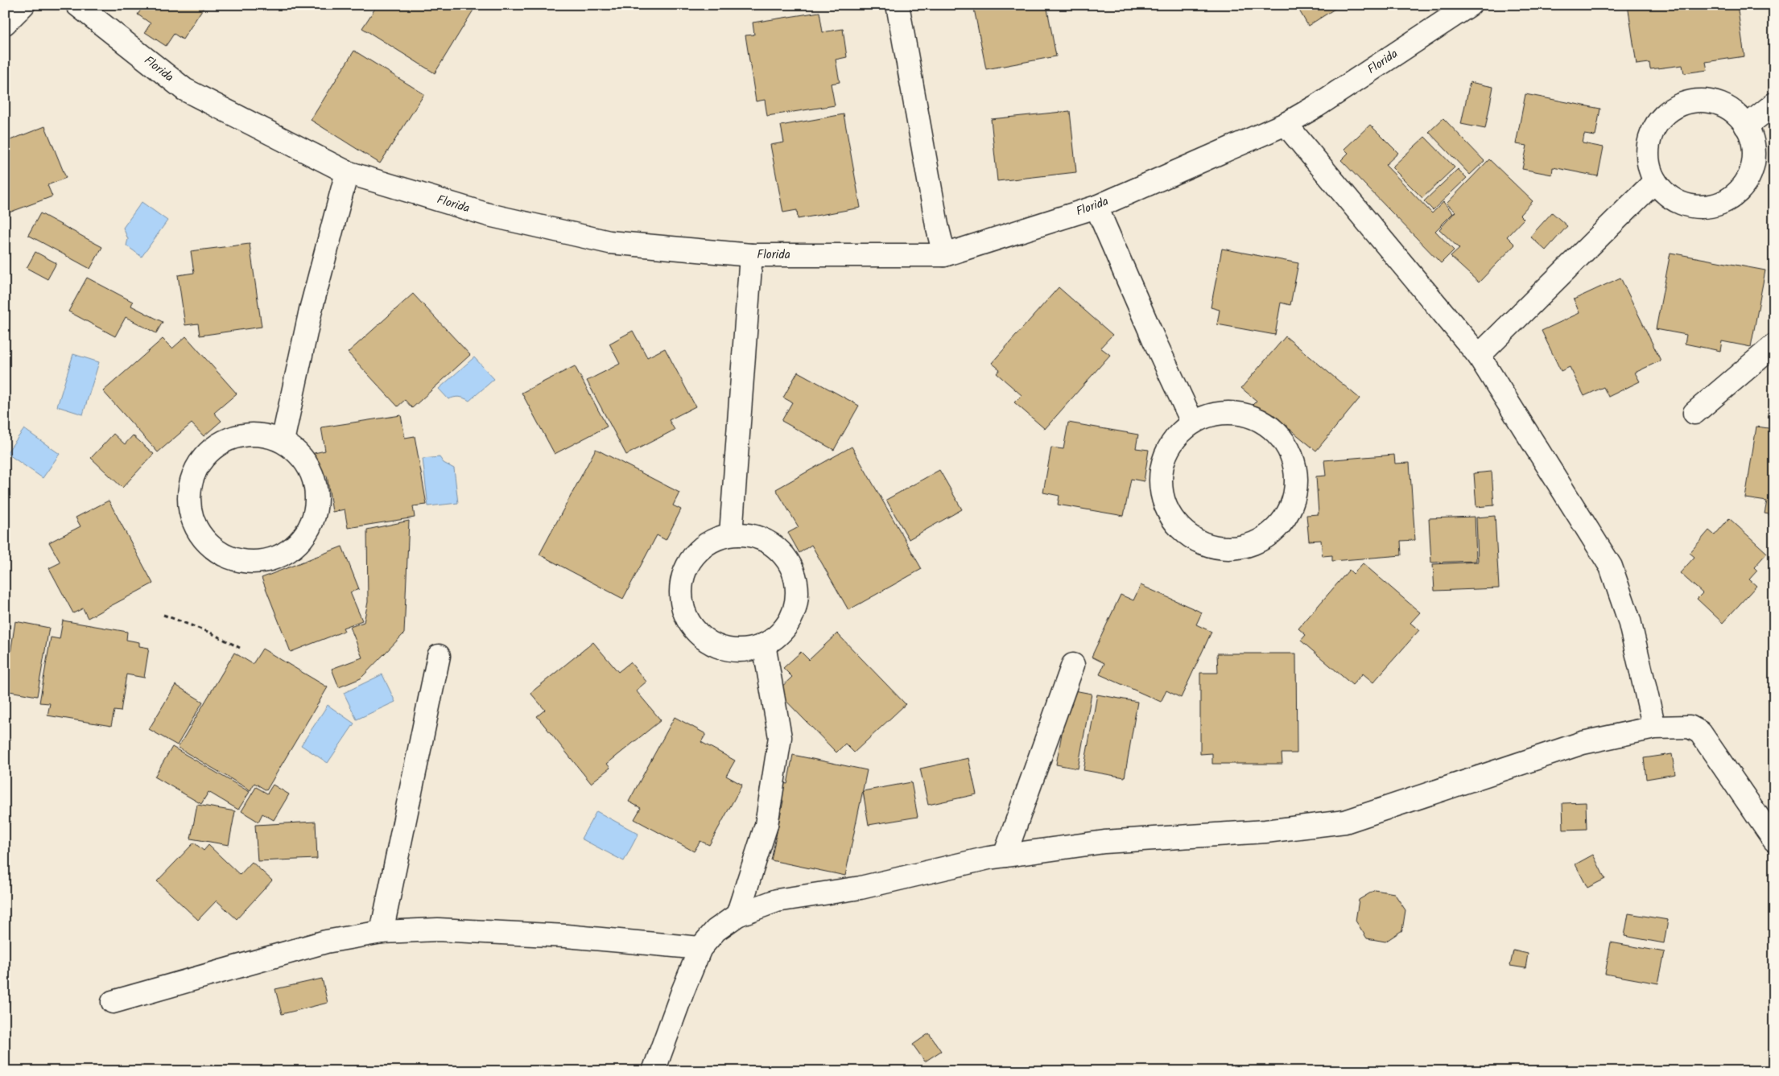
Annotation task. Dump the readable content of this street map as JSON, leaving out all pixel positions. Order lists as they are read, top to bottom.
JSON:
{
  "streets": {
    "street": ["Florida"]
  }
}
